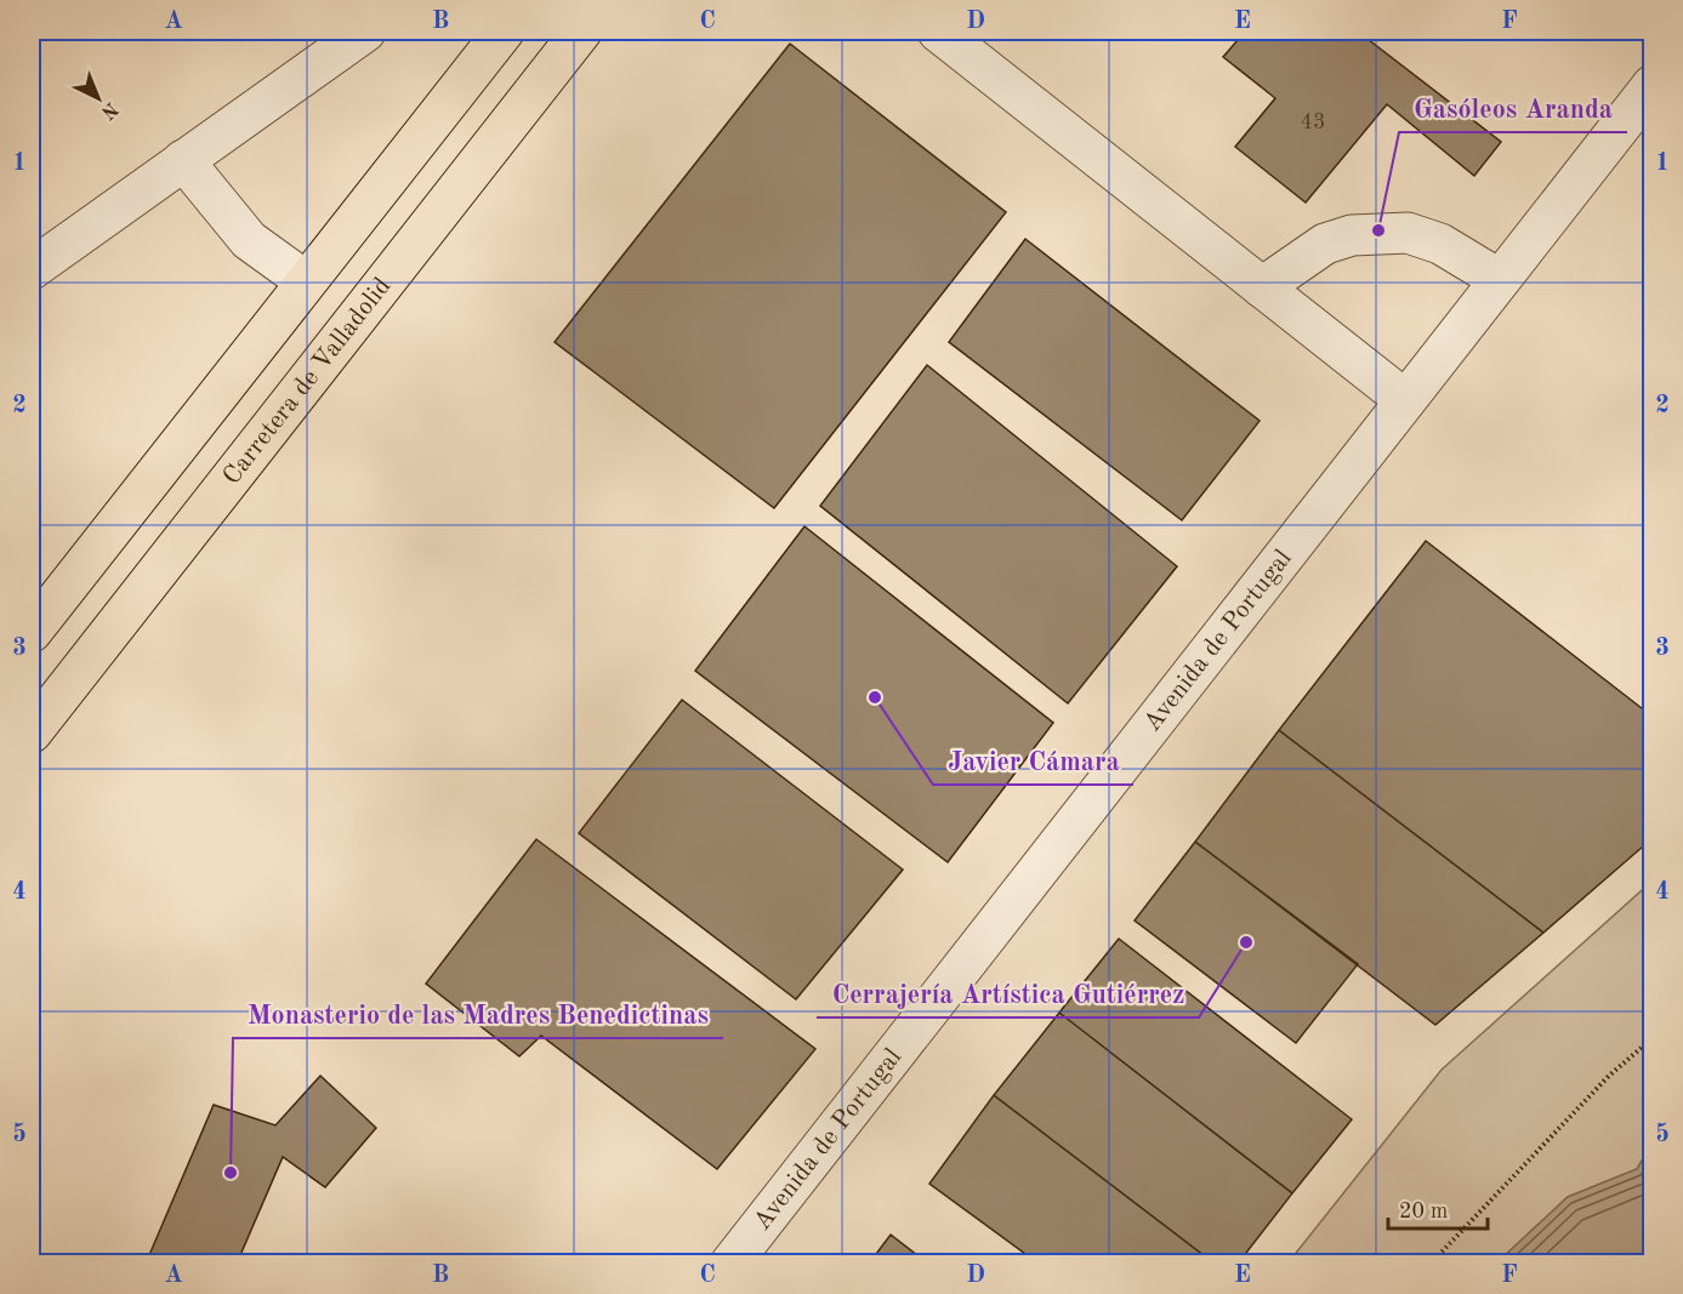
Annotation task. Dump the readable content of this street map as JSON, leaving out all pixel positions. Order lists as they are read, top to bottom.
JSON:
{
  "streets": {
    "highway": ["Carretera de Valladolid"],
    "street": ["Avenida de Portugal"]
  },
  "places": [
    "Gasóleos Aranda",
    "Javier Cámara",
    "Cerrajería Artística Gutiérrez",
    "Monasterio de las Madres Benedictinas"
  ],
  "house_numbers": ["43"],
  "scale_bar": "20 m",
  "north": "bottom right",
  "grid": {
    "columns": [
      "A",
      "B",
      "C",
      "D",
      "E",
      "F"
    ],
    "rows": [
      "1",
      "2",
      "3",
      "4",
      "5"
    ]
  }
}
